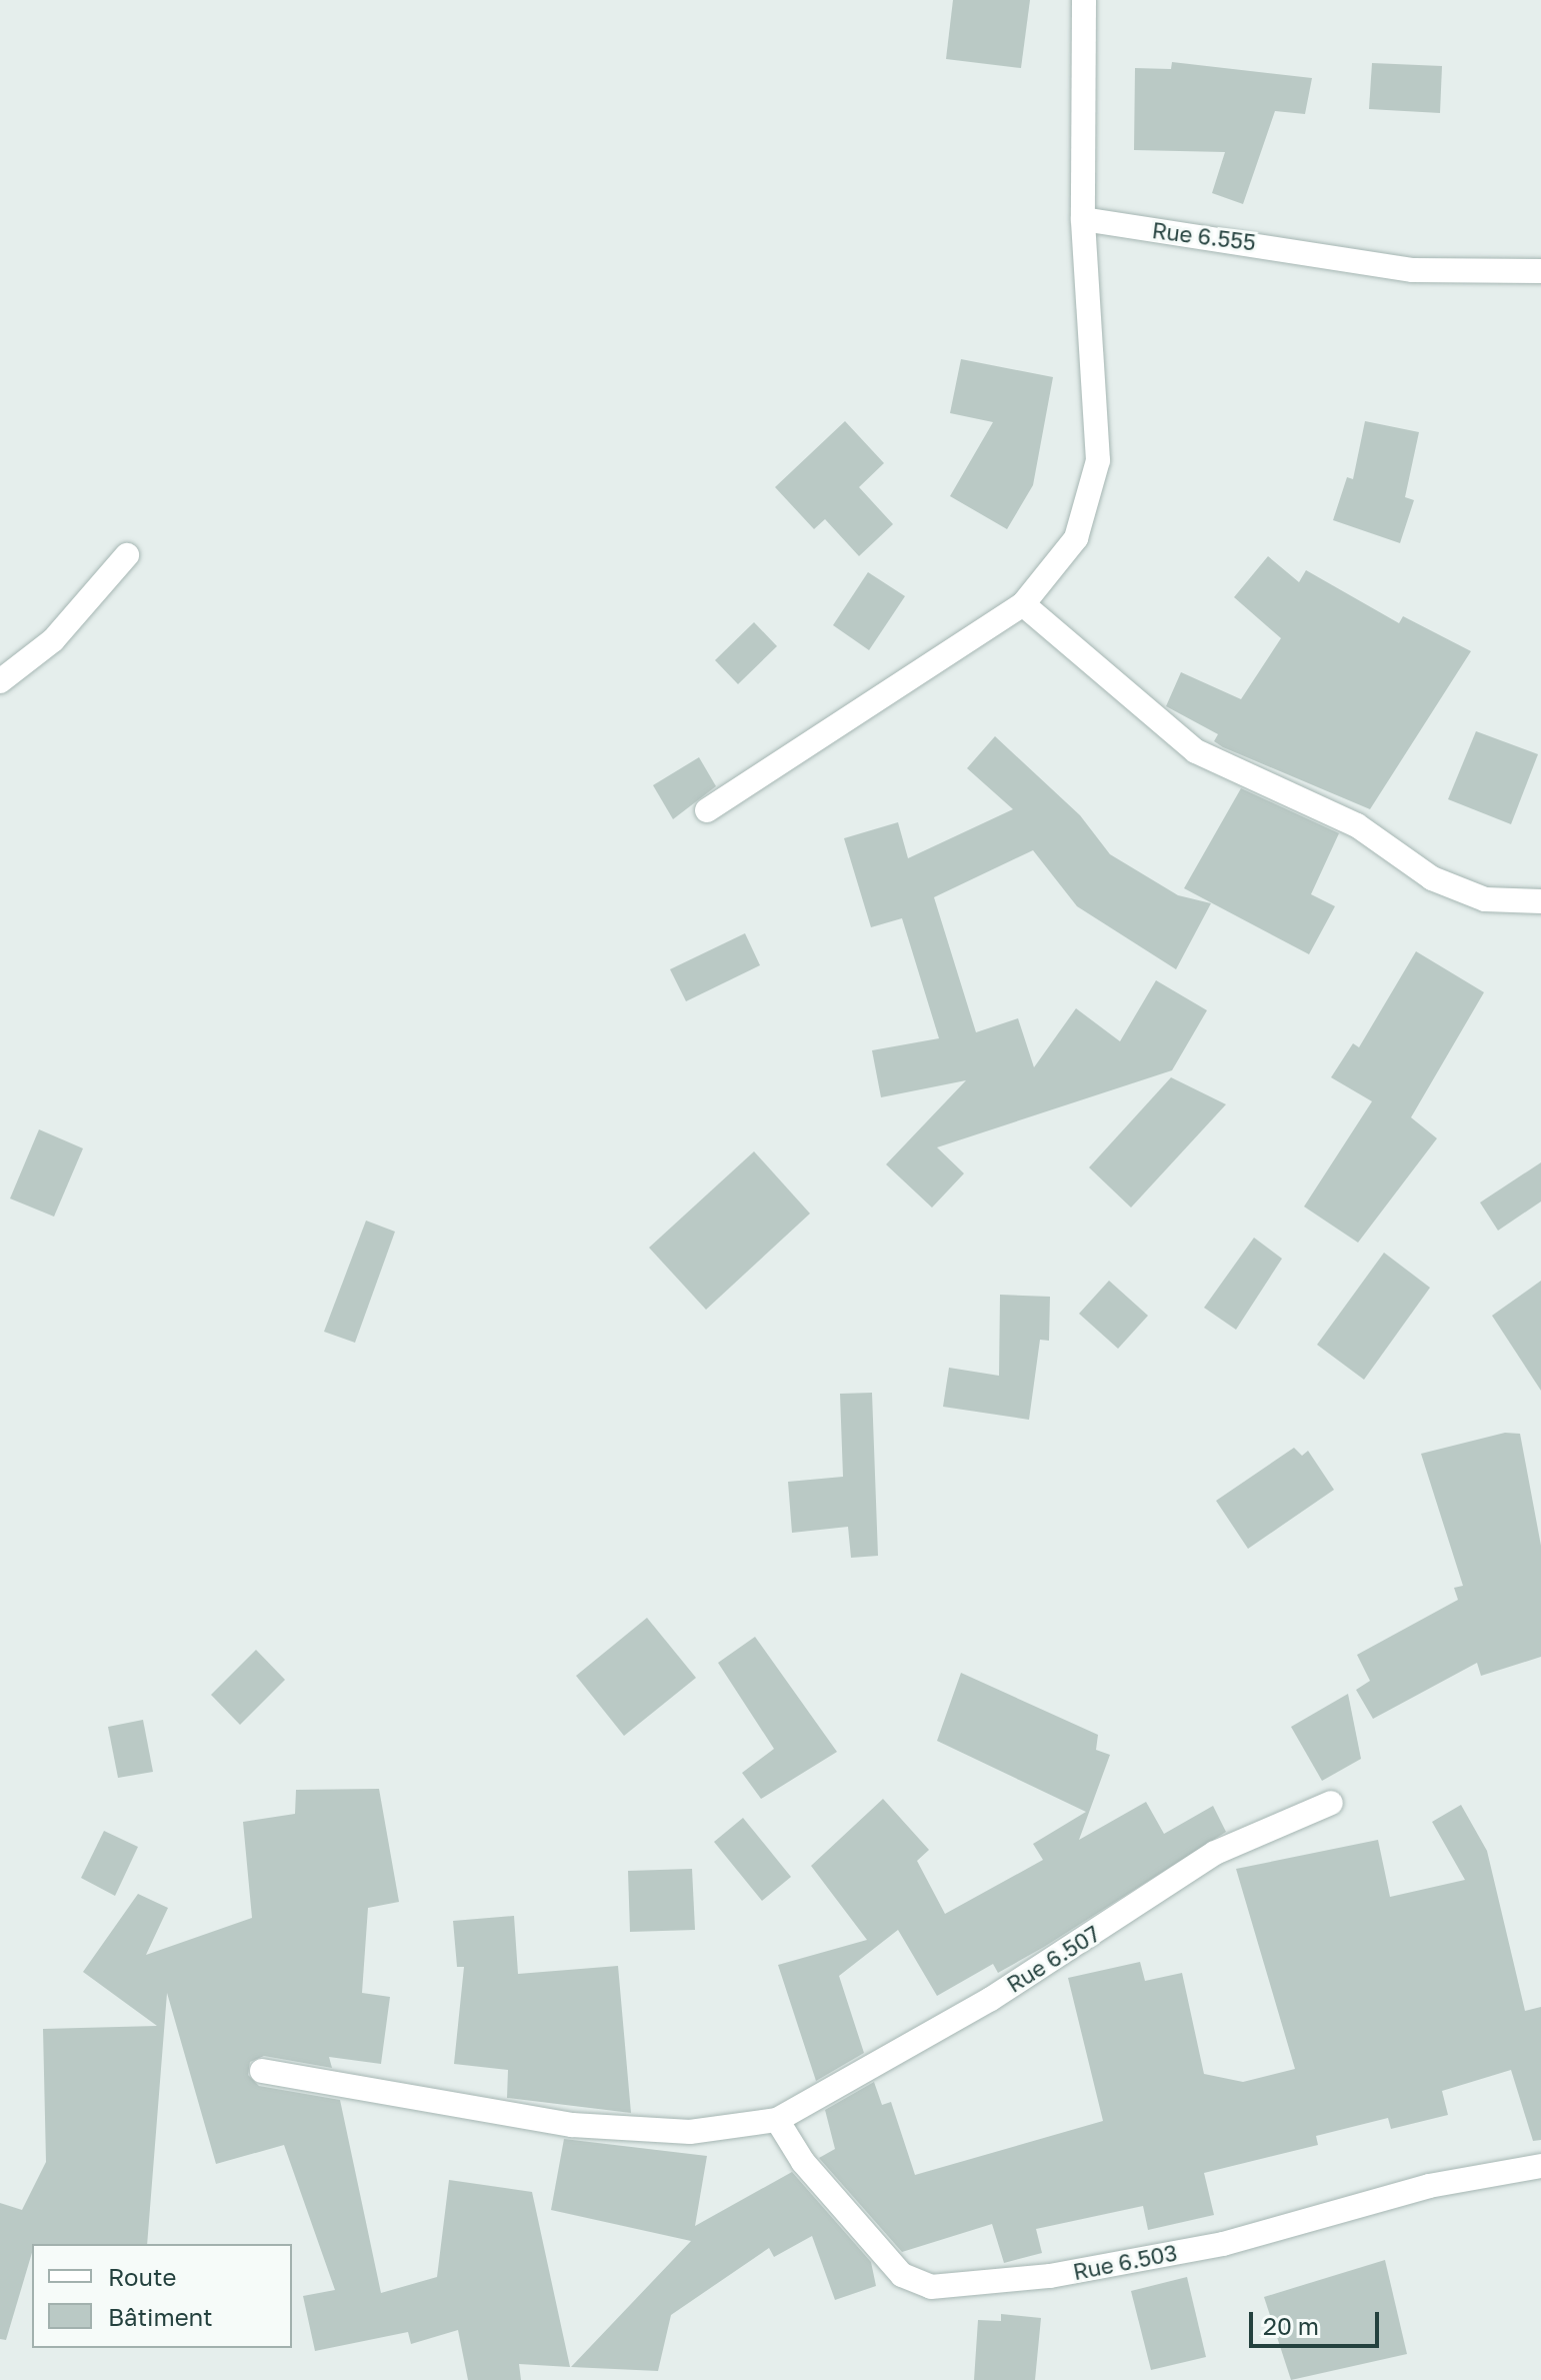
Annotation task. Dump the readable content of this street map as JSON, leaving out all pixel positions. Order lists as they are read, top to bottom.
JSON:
{
  "streets": {
    "street": ["Rue 6.555", "Rue 6.507", "Rue 6.503"]
  },
  "crossings": [
    ["Rue 6.507", "Rue 6.503"]
  ],
  "legend": ["Route", "Bâtiment"],
  "scale_bar": "20 m"
}
